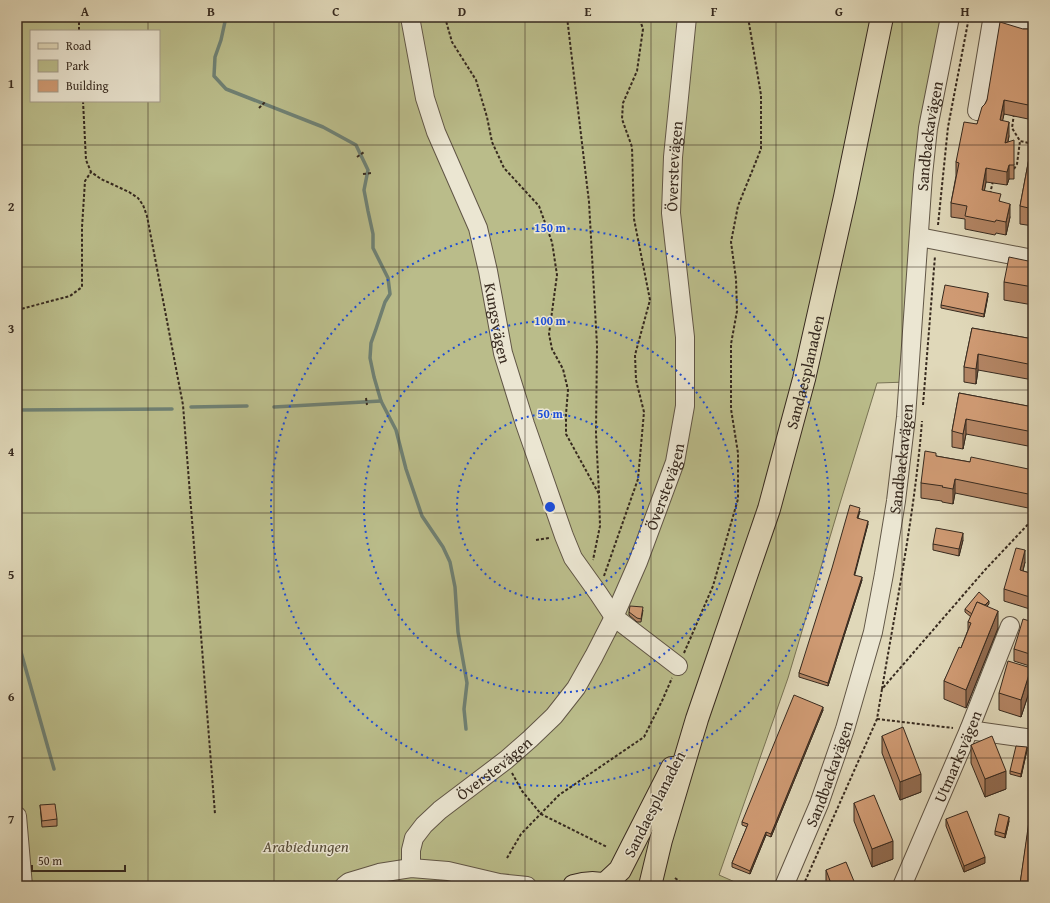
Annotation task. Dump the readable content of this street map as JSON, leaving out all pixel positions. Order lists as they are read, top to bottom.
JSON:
{
  "streets": {
    "main road": ["Sandaesplanaden"],
    "street": [
      "Sandbackavägen",
      "Överstevägen",
      "Kungsvägen",
      "Utmarksvägen"
    ]
  },
  "crossings": [
    ["Överstevägen", "Kungsvägen"]
  ],
  "parks": ["Arabiedungen"],
  "legend": ["Road", "Park", "Building"],
  "scale_bar": "50 m",
  "grid": {
    "columns": [
      "A",
      "B",
      "C",
      "D",
      "E",
      "F",
      "G",
      "H"
    ],
    "rows": [
      "1",
      "2",
      "3",
      "4",
      "5",
      "6",
      "7"
    ]
  },
  "rings": ["150 m", "100 m", "50 m"]
}
